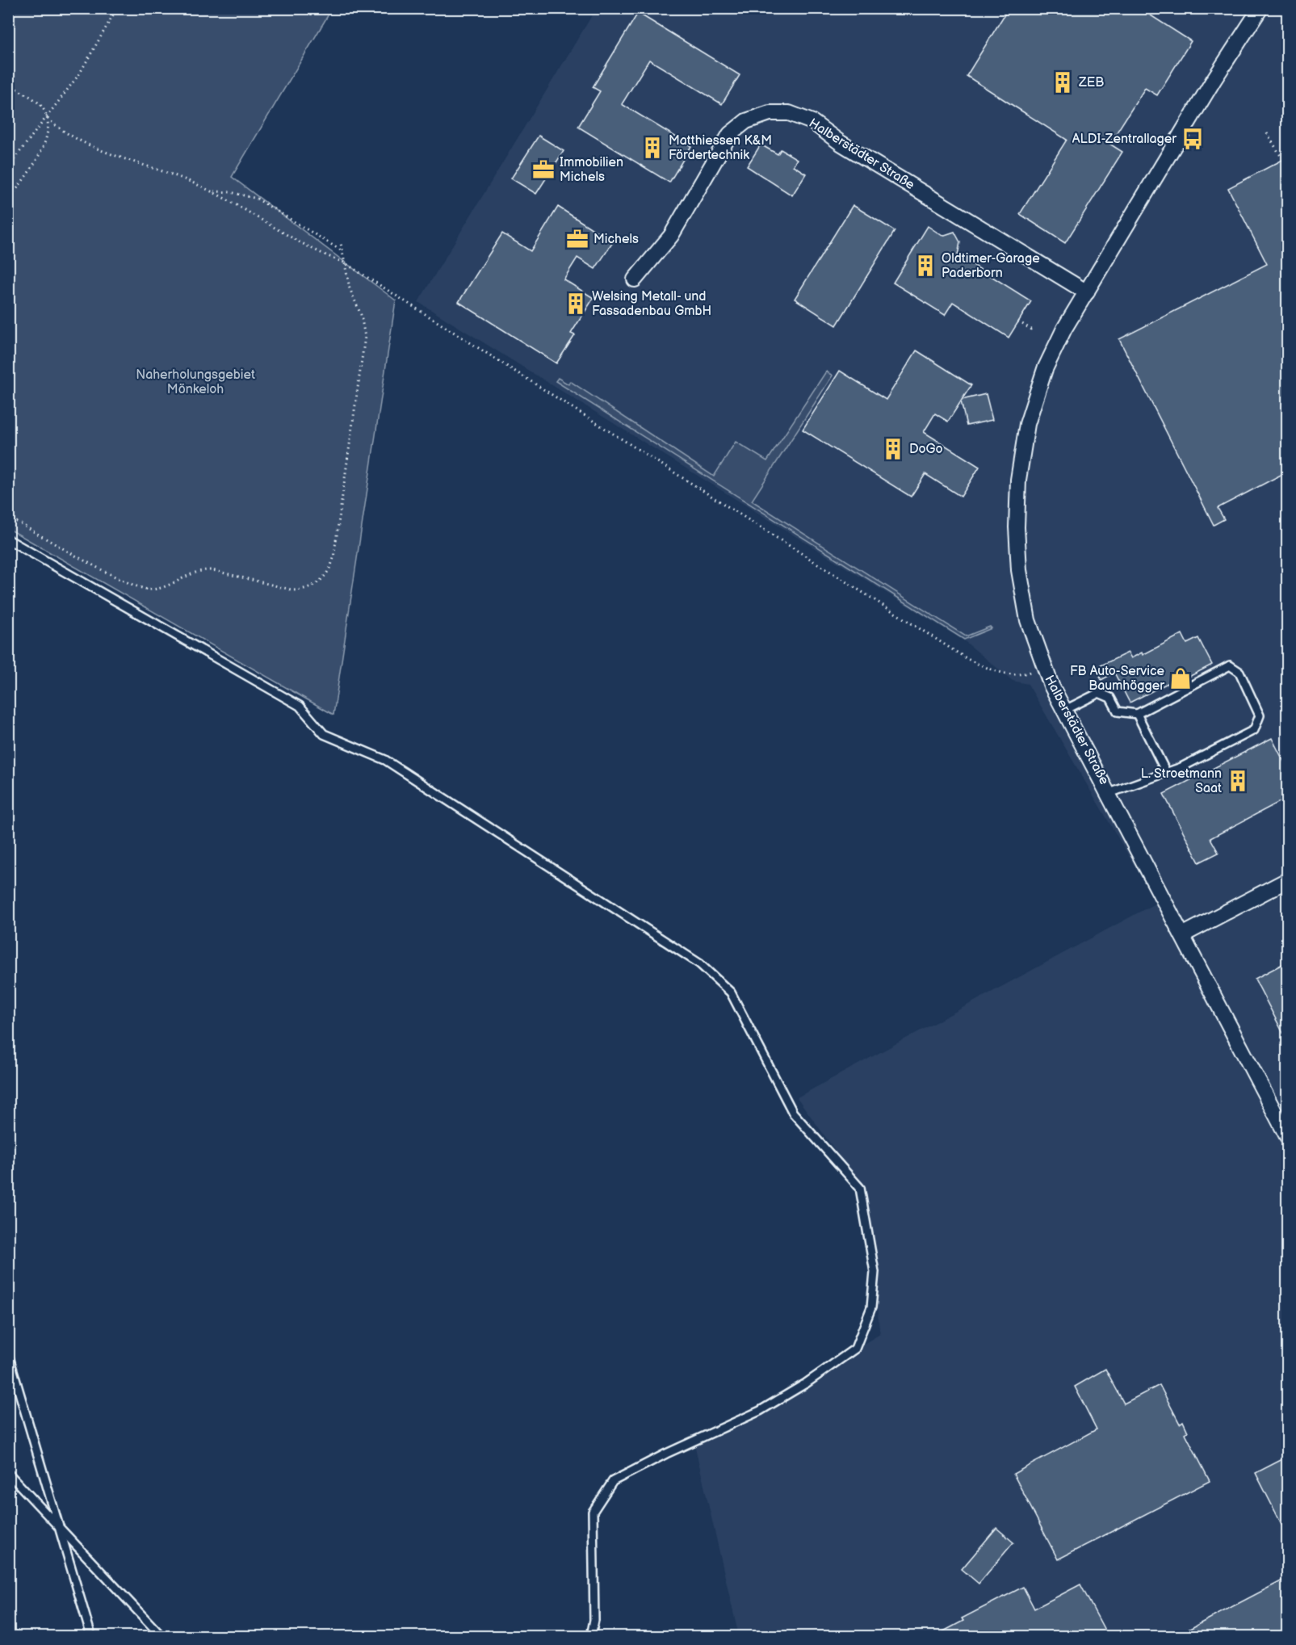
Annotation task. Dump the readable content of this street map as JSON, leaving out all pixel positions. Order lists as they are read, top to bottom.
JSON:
{
  "streets": {
    "street": ["Halberstädter Straße"]
  },
  "parks": ["Naherholungsgebiet Mönkeloh"],
  "places": {
    "building": [
      "ZEB",
      "Matthiessen K&M Fördertechnik",
      "Oldtimer-Garage Paderborn",
      "Welsing Metall- und Fassadenbau GmbH",
      "DoGo",
      "L. Stroetmann Saat"
    ],
    "bus stop": ["ALDI-Zentrallager"],
    "office": ["Immobilien Michels", "Michels"],
    "shop": ["FB Auto-Service Baumhögger"]
  }
}
